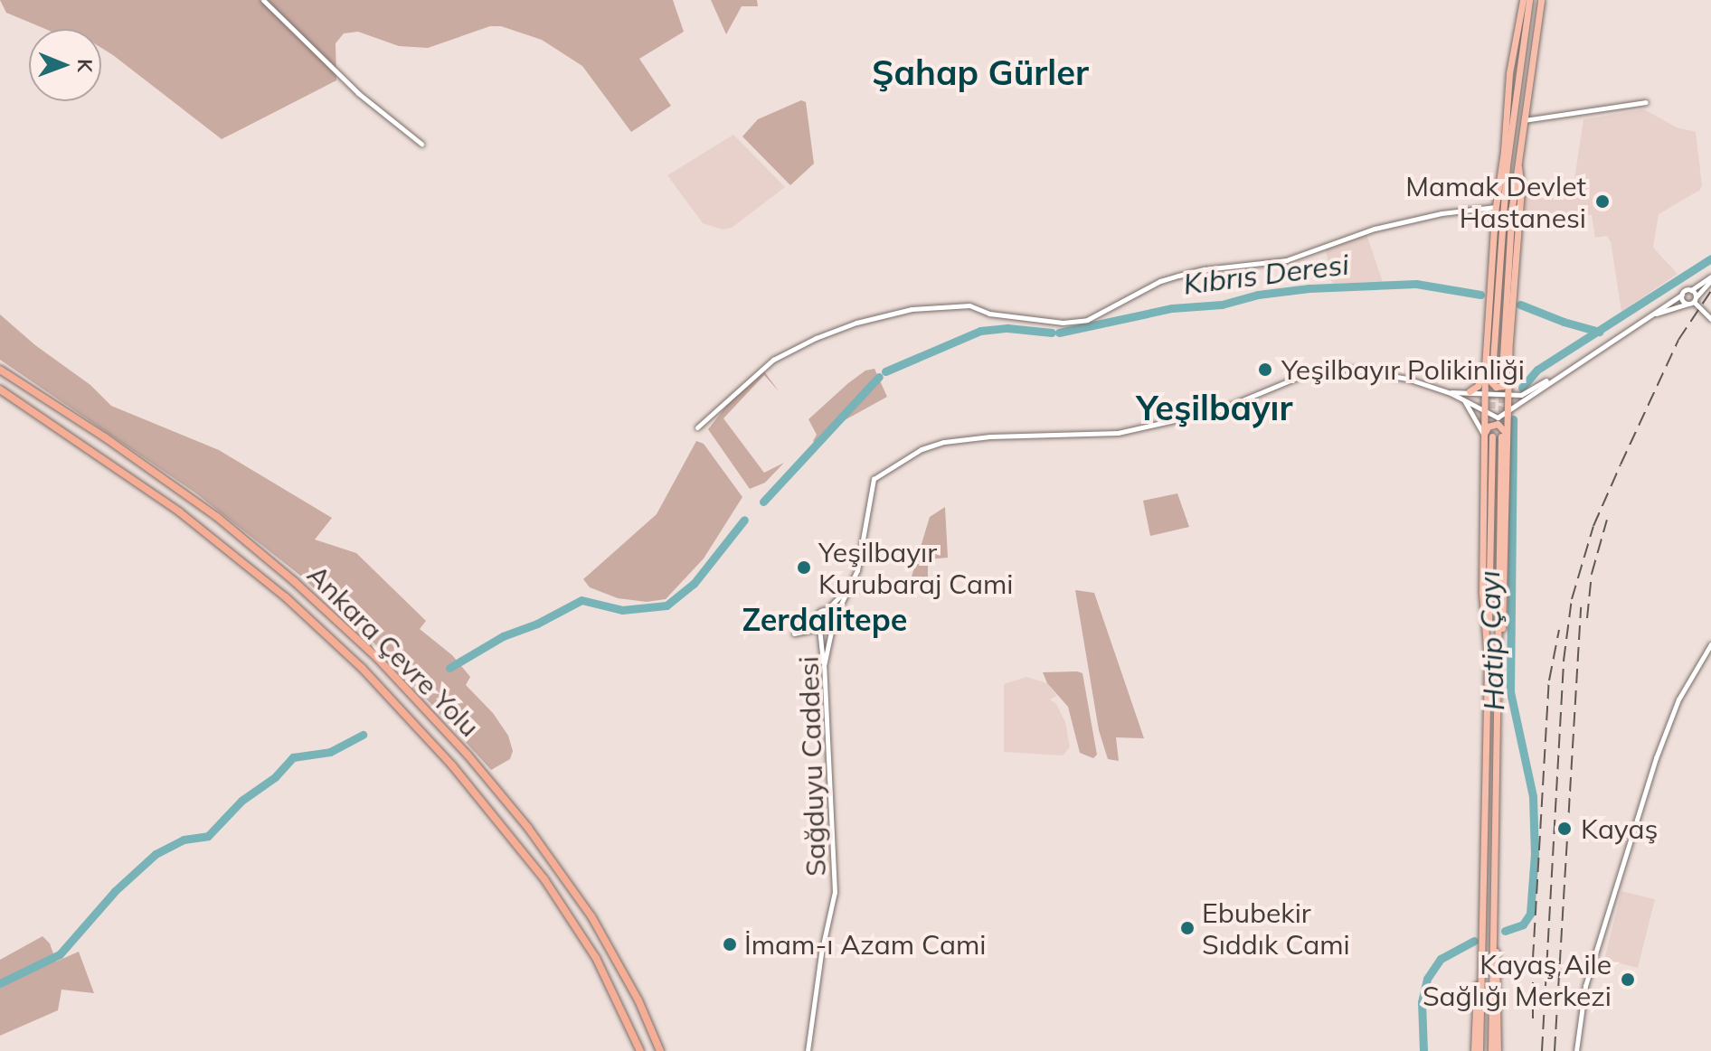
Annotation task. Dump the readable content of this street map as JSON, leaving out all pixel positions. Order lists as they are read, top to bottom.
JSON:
{
  "streets": {
    "highway": ["Ankara Çevre Yolu"],
    "street": ["Sağduyu Caddesi"]
  },
  "districts": ["Şahap Gürler", "Yeşilbayır", "Zerdalitepe"],
  "water": ["Kıbrıs Deresi", "Hatip Çayı"],
  "places": [
    "Mamak Devlet Hastanesi",
    "Yeşilbayır Polikinliği",
    "Yeşilbayır Kurubaraj Cami",
    "Kayaş",
    "Ebubekir Sıddık Cami",
    "İmam-ı Azam Cami",
    "Kayaş Aile Sağlığı Merkezi"
  ],
  "north": "right"
}
